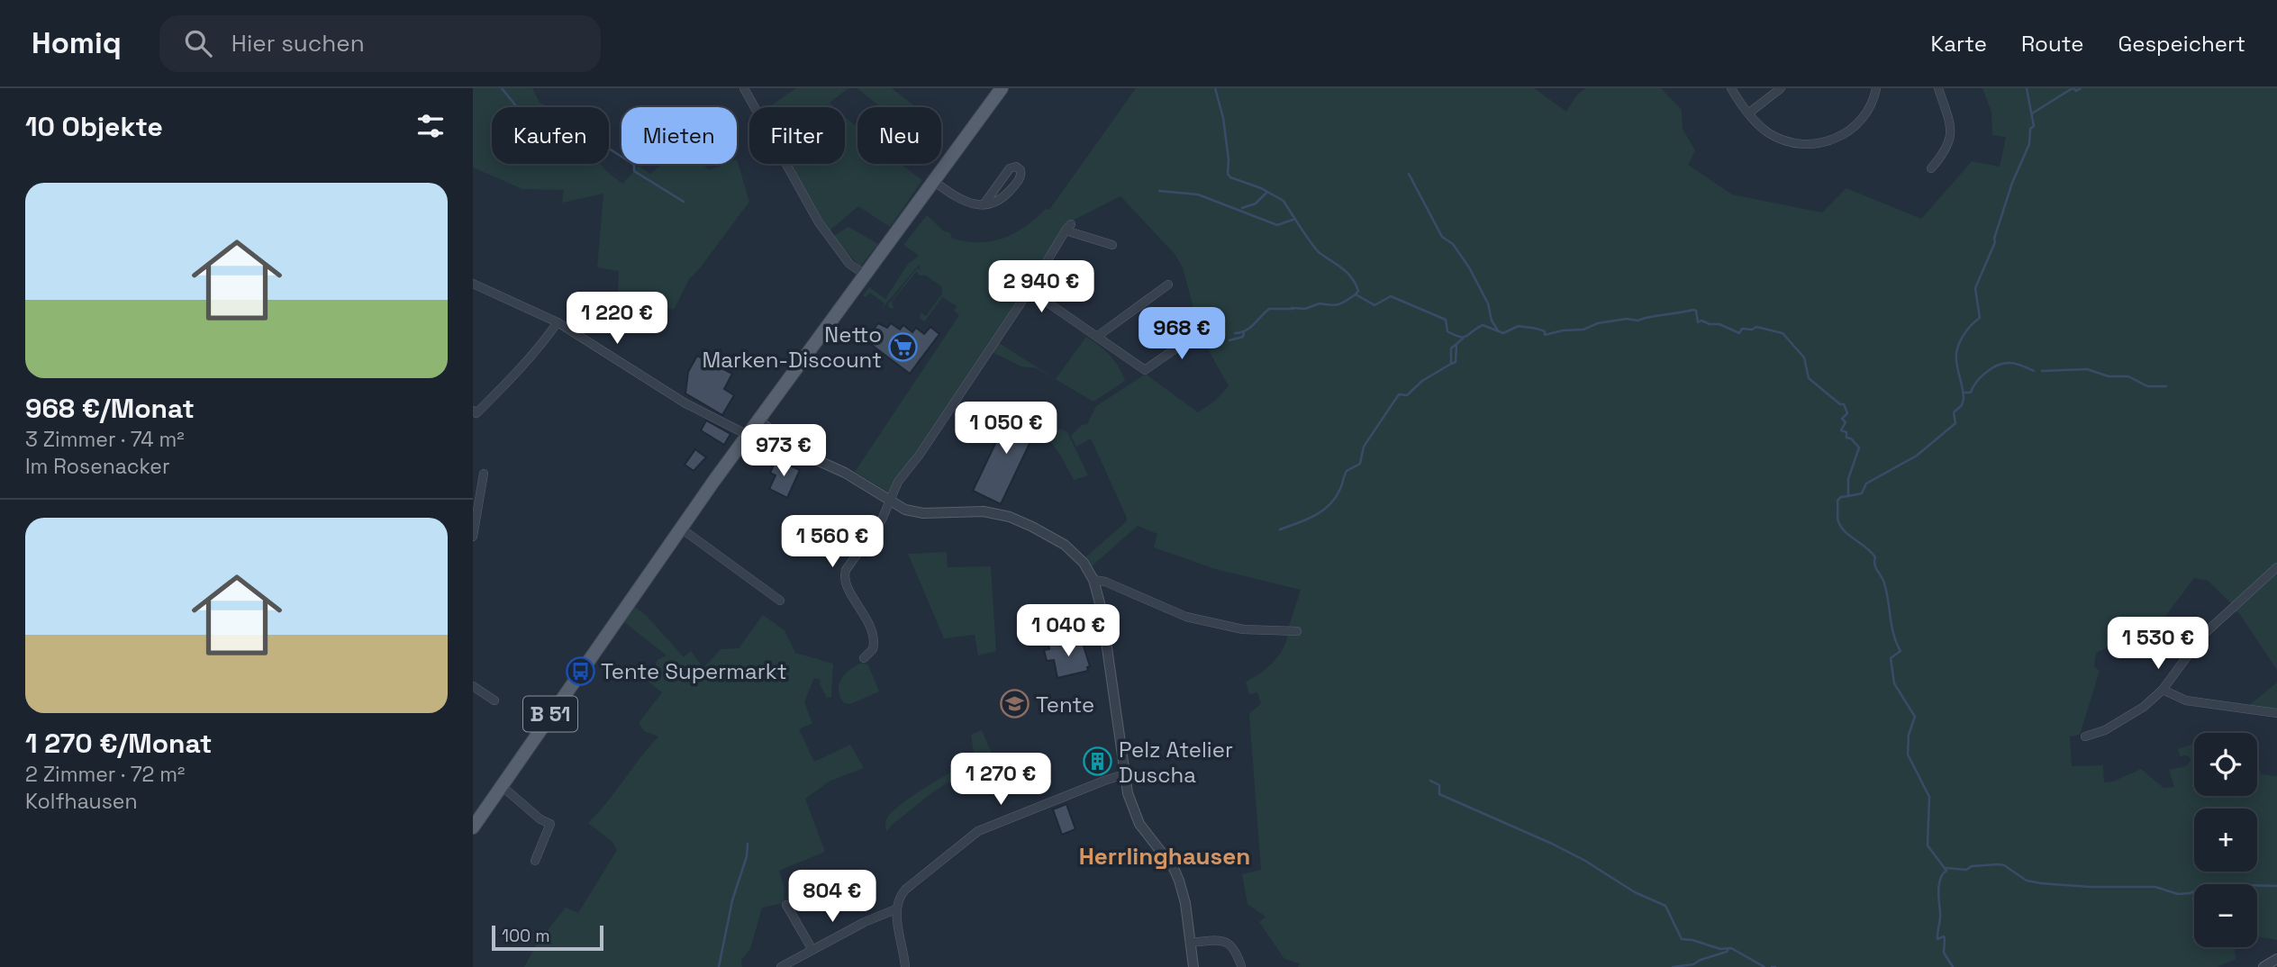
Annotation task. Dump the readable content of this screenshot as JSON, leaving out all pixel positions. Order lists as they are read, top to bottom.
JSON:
{
  "streets": {
    "main road": ["B 51"]
  },
  "districts": ["Herrlinghausen"],
  "places": {
    "supermarket": ["Netto Marken-Discount"],
    "bus stop": ["Tente Supermarkt"],
    "school or university": ["Tente"],
    "building": ["Pelz Atelier Duscha"]
  },
  "scale_bar": "100 m",
  "page": {
    "header": "Homiq",
    "search": "Hier suchen",
    "nav": ["Karte", "Route", "Gespeichert"],
    "heading": "10 Objekte",
    "chip": [
      "Kaufen",
      "Mieten",
      "Filter",
      "Neu"
    ],
    "list": [
      {
        "name": "968 €/Monat",
        "note": "3 Zimmer · 74 m² · Im Rosenacker"
      },
      {
        "name": "1 270 €/Monat",
        "note": "2 Zimmer · 72 m² · Kolfhausen"
      }
    ],
    "price": [
      "2 940 €",
      "1 220 €",
      "968 €",
      "1 050 €",
      "973 €",
      "1 560 €",
      "1 040 €",
      "1 530 €",
      "1 270 €",
      "804 €"
    ],
    "map_buttons": ["+", "−"],
    "scale": "100 m"
  }
}
